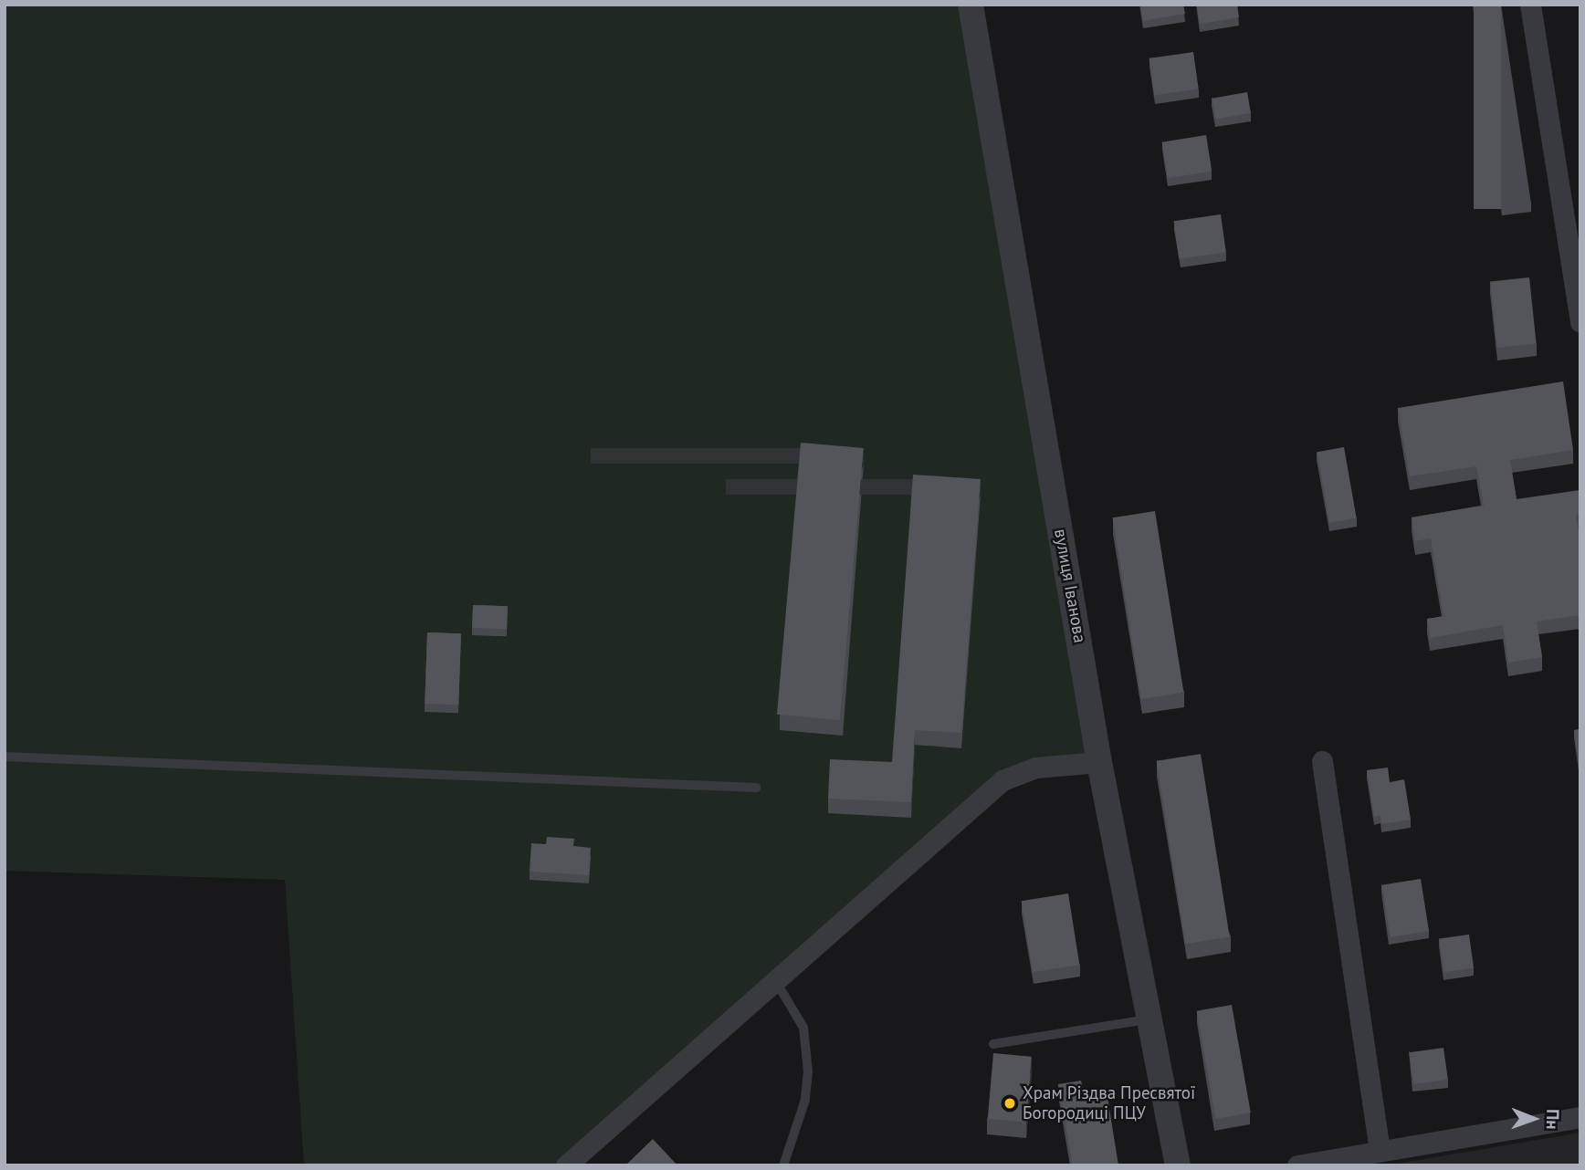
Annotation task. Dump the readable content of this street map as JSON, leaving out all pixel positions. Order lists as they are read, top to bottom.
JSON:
{
  "streets": {
    "street": ["вулиця Іванова"]
  },
  "places": ["Храм Різдва Пресвятої Богородиці ПЦУ"],
  "north": "right"
}
